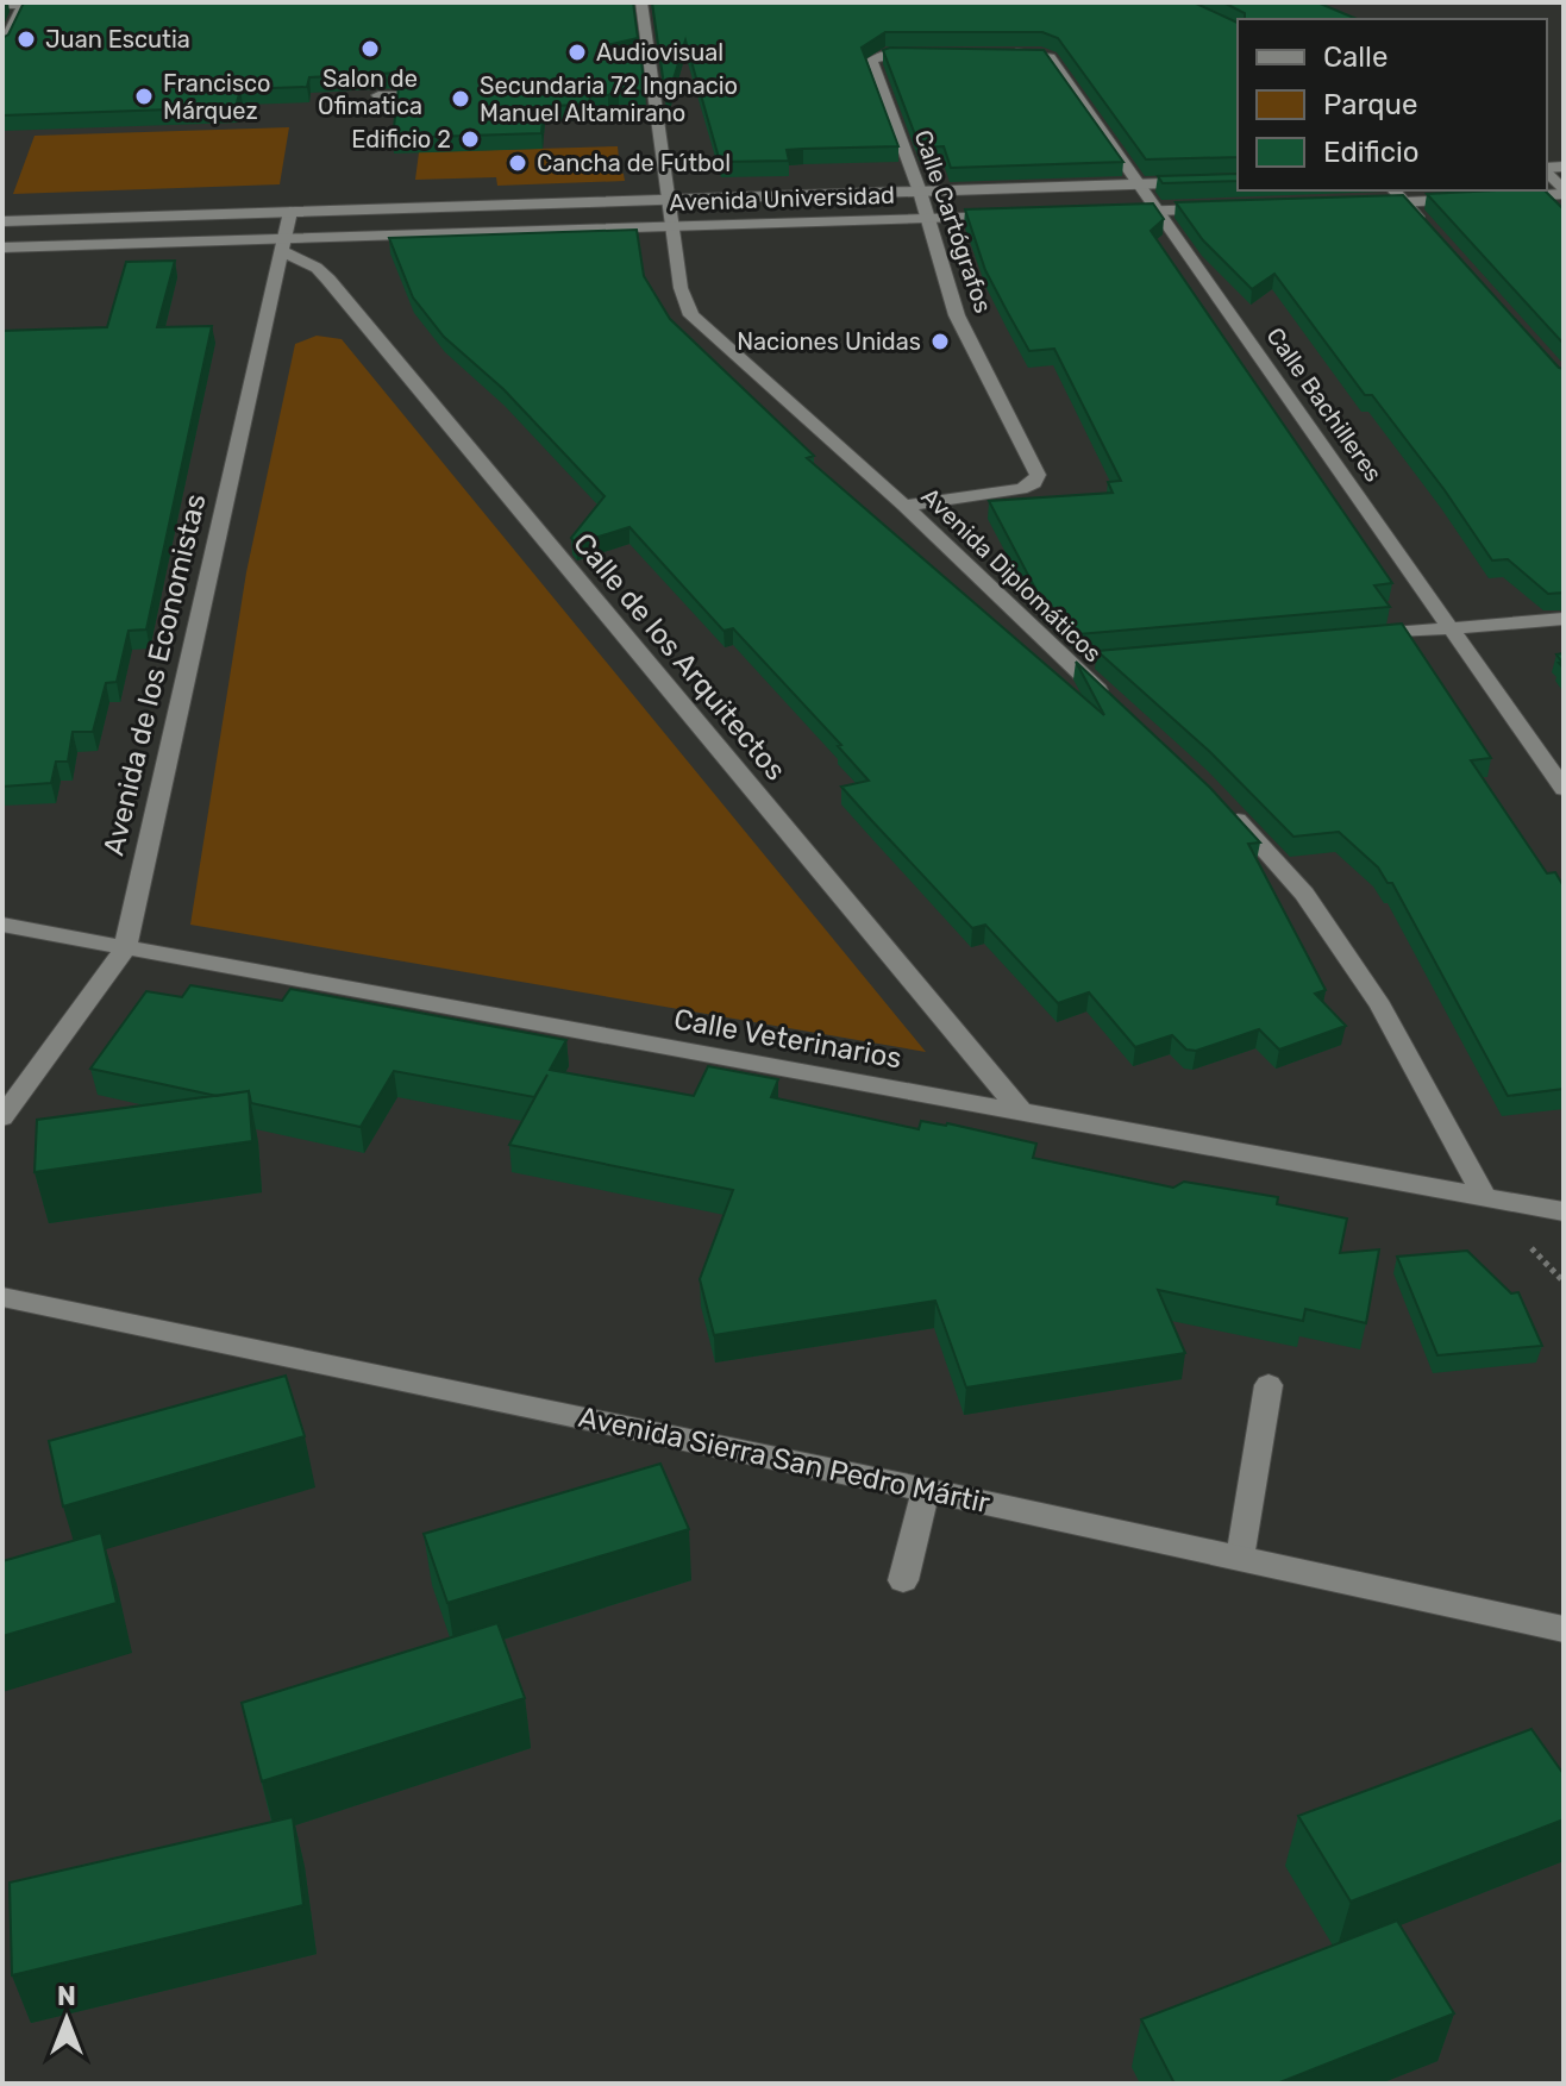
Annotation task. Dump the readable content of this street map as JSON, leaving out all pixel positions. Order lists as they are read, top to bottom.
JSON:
{
  "streets": {
    "street": [
      "Avenida Universidad",
      "Calle Cartógrafos",
      "Calle Bachilleres",
      "Avenida Diplomáticos",
      "Calle de los Arquitectos",
      "Avenida de los Economistas",
      "Calle Veterinarios",
      "Avenida Sierra San Pedro Mártir"
    ]
  },
  "crossings": [
    ["Avenida Universidad", "Calle Cartógrafos"],
    ["Avenida Universidad", "Calle Bachilleres"],
    ["Avenida Universidad", "Avenida Diplomáticos"],
    ["Avenida Universidad", "Calle de los Arquitectos"],
    ["Avenida Universidad", "Avenida de los Economistas"],
    ["Calle Cartógrafos", "Avenida Diplomáticos"],
    ["Calle de los Arquitectos", "Avenida de los Economistas"],
    ["Calle de los Arquitectos", "Calle Veterinarios"],
    ["Avenida de los Economistas", "Calle Veterinarios"]
  ],
  "places": [
    "Juan Escutia",
    "Salon de Ofimatica",
    "Audiovisual",
    "Francisco Márquez",
    "Secundaria 72 Ingnacio Manuel Altamirano",
    "Edificio 2",
    "Cancha de Fútbol",
    "Naciones Unidas"
  ],
  "legend": ["Calle", "Parque", "Edificio"],
  "north": "top"
}
